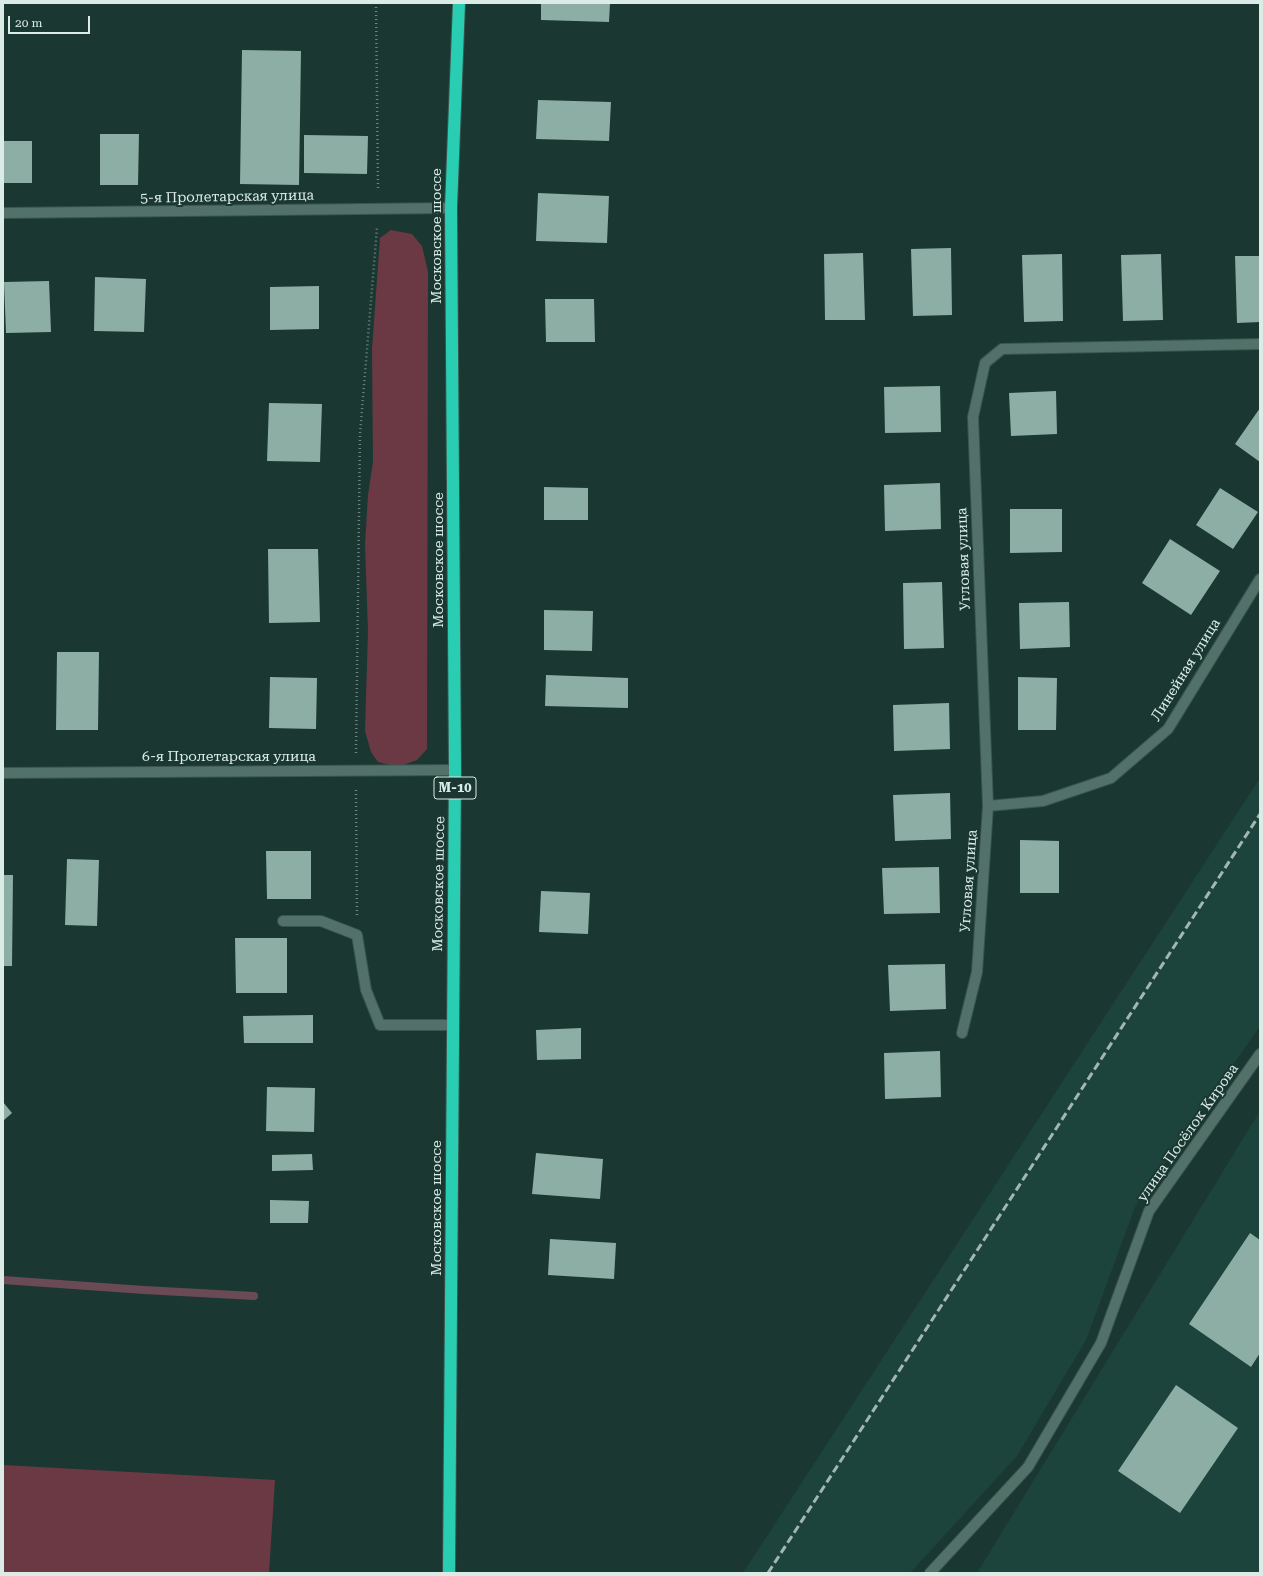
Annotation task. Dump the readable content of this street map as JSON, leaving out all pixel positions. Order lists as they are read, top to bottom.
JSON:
{
  "streets": {
    "highway": ["Московское шоссе", "М-10"],
    "street": [
      "5-я Пролетарская улица",
      "Угловая улица",
      "Линейная улица",
      "6-я Пролетарская улица",
      "улица Посёлок Кирова"
    ]
  },
  "crossings": [
    ["5-я Пролетарская улица", "Московское шоссе"],
    ["Московское шоссе", "6-я Пролетарская улица"],
    ["Угловая улица", "Линейная улица"]
  ],
  "scale_bar": "20 m"
}
